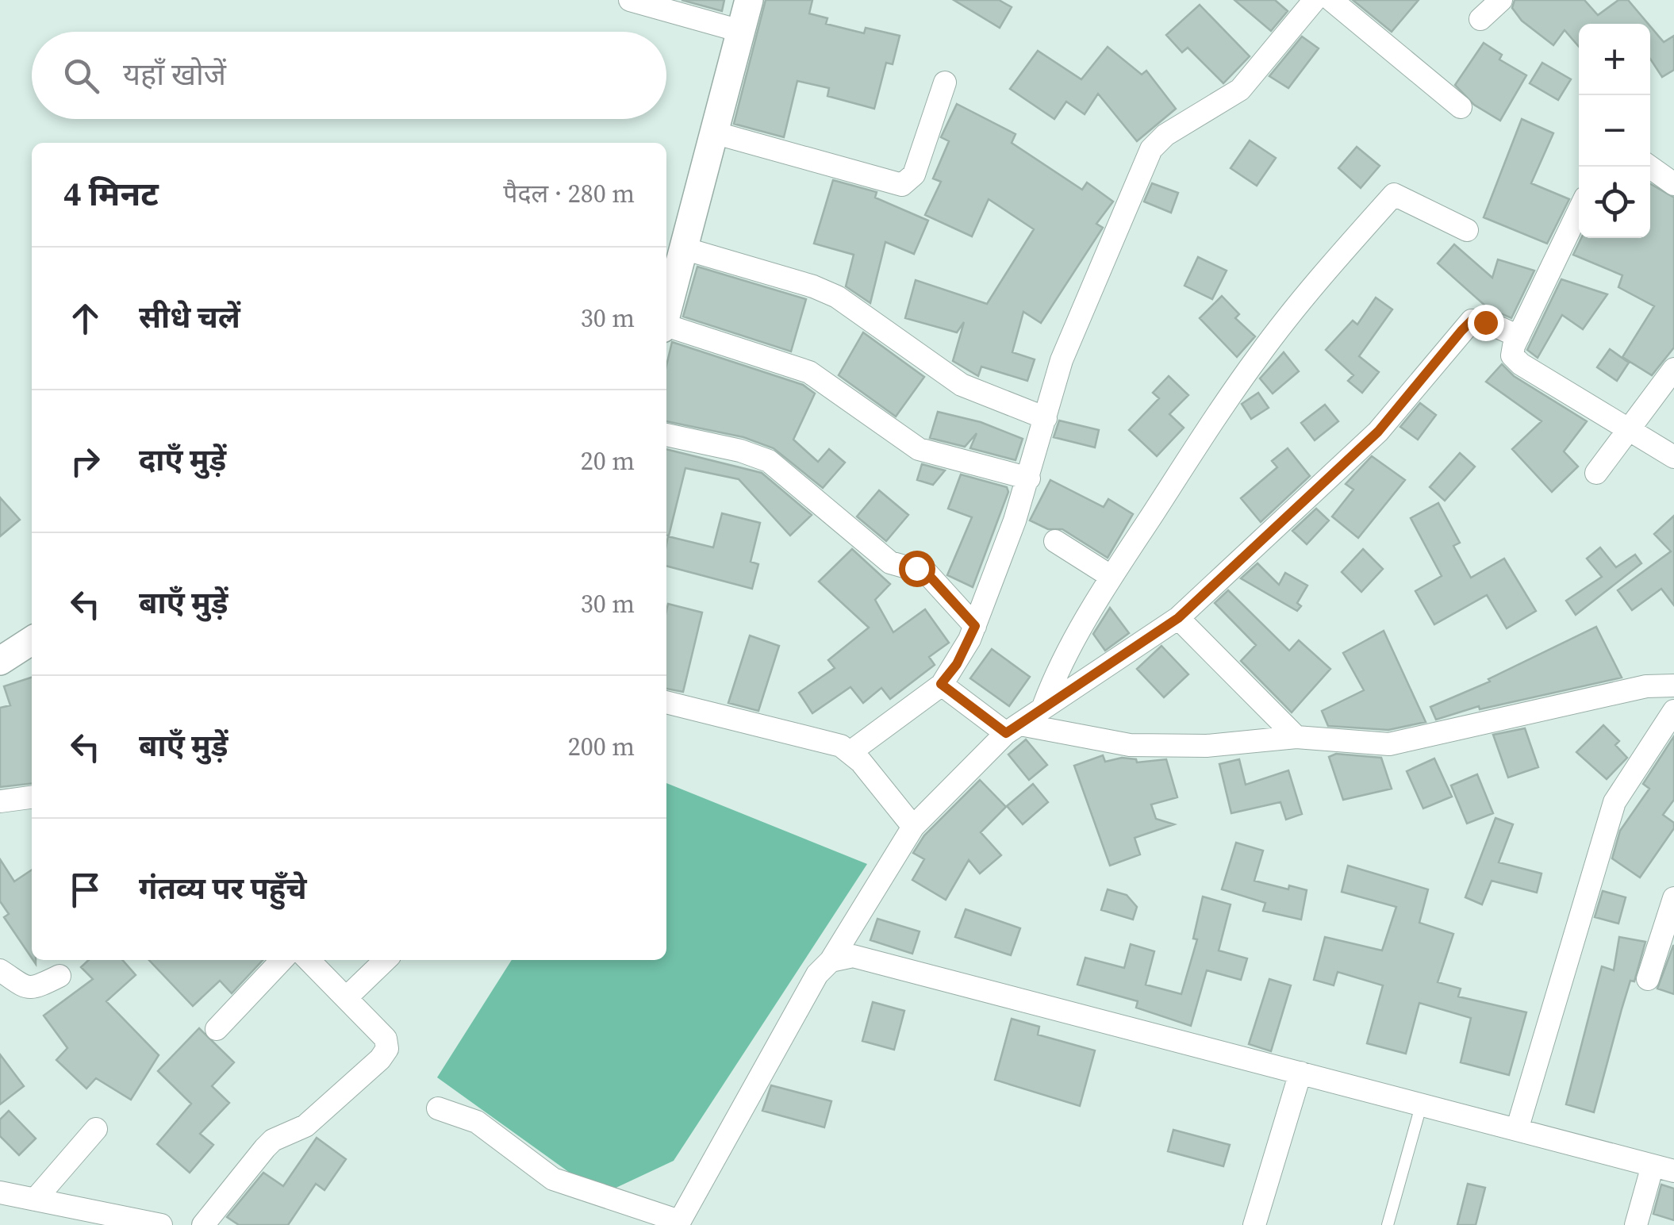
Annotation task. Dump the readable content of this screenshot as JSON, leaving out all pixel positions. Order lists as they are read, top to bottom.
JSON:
{
  "page": {
    "map_buttons": ["+", "−"],
    "search": "यहाँ खोजें",
    "heading": ["4 मिनट", "पैदल · 280 m"],
    "list": [
      ["सीधे चलें", "30 m"],
      ["दाएँ मुड़ें", "20 m"],
      ["बाएँ मुड़ें", "30 m"],
      ["बाएँ मुड़ें", "200 m"],
      "गंतव्य पर पहुँचे"
    ]
  }
}
